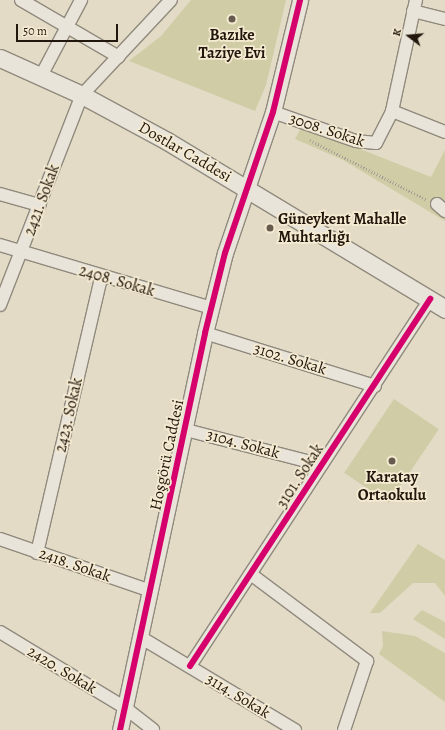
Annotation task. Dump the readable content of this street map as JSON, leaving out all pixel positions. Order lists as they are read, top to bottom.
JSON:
{
  "streets": {
    "main road": ["Dostlar Caddesi"],
    "street": [
      "3008. Sokak",
      "2421. Sokak",
      "2408. Sokak",
      "3102. Sokak",
      "2423. Sokak",
      "3104. Sokak",
      "Hoşgörü Caddesi",
      "3101. Sokak",
      "2418. Sokak",
      "2420. Sokak",
      "3114. Sokak"
    ]
  },
  "crossings": [
    ["3008. Sokak", "Hoşgörü Caddesi"],
    ["Dostlar Caddesi", "2421. Sokak"],
    ["Dostlar Caddesi", "Hoşgörü Caddesi"],
    ["Dostlar Caddesi", "3101. Sokak"],
    ["2421. Sokak", "2408. Sokak"],
    ["2408. Sokak", "2423. Sokak"],
    ["2408. Sokak", "Hoşgörü Caddesi"],
    ["3102. Sokak", "Hoşgörü Caddesi"],
    ["3102. Sokak", "3101. Sokak"],
    ["2423. Sokak", "2418. Sokak"],
    ["3104. Sokak", "Hoşgörü Caddesi"],
    ["3104. Sokak", "3101. Sokak"],
    ["Hoşgörü Caddesi", "2418. Sokak"],
    ["Hoşgörü Caddesi", "2420. Sokak"],
    ["Hoşgörü Caddesi", "3114. Sokak"],
    ["3101. Sokak", "3114. Sokak"]
  ],
  "places": ["Bazıke Taziye Evi", "Güneykent Mahalle Muhtarlığı", "Karatay Ortaokulu"],
  "scale_bar": "50 m",
  "north": "left"
}
